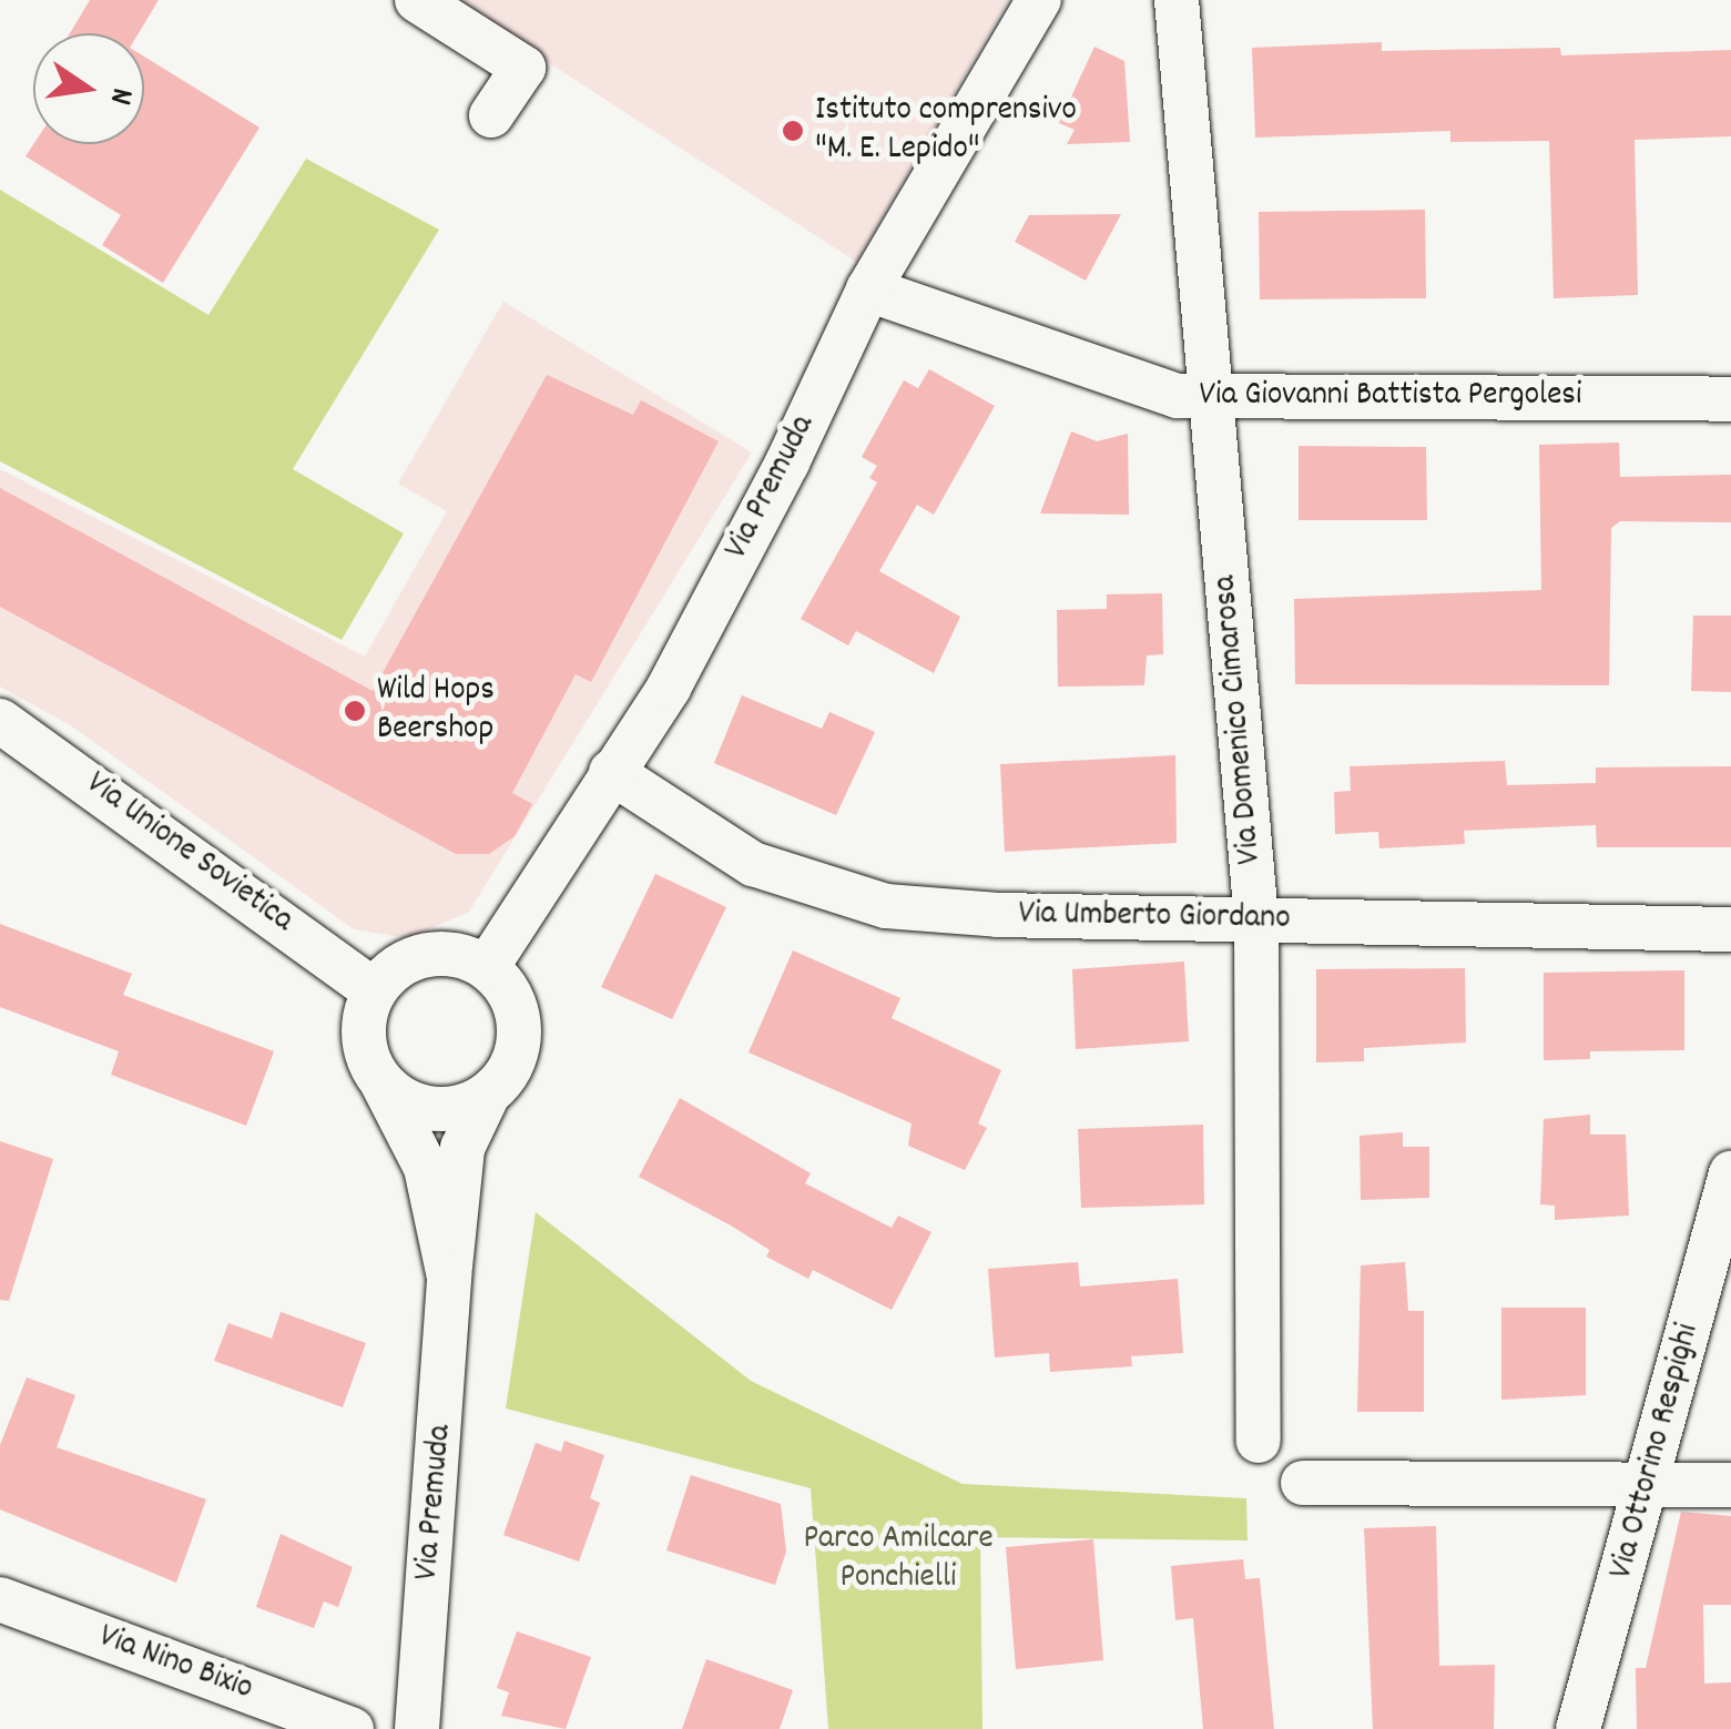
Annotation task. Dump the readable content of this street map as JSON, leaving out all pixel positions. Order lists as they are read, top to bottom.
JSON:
{
  "streets": {
    "street": [
      "Via Giovanni Battista Pergolesi",
      "Via Premuda",
      "Via Domenico Cimarosa",
      "Via Unione Sovietica",
      "Via Umberto Giordano",
      "Via Ottorino Respighi",
      "Via Nino Bixio"
    ]
  },
  "crossings": [
    ["Via Giovanni Battista Pergolesi", "Via Premuda"],
    ["Via Giovanni Battista Pergolesi", "Via Domenico Cimarosa"],
    ["Via Premuda", "Via Unione Sovietica"],
    ["Via Premuda", "Via Umberto Giordano"],
    ["Via Domenico Cimarosa", "Via Umberto Giordano"]
  ],
  "parks": ["Parco Amilcare Ponchielli"],
  "places": ["Istituto comprensivo \"M. E. Lepido\"", "Wild Hops Beershop"],
  "north": "right"
}
